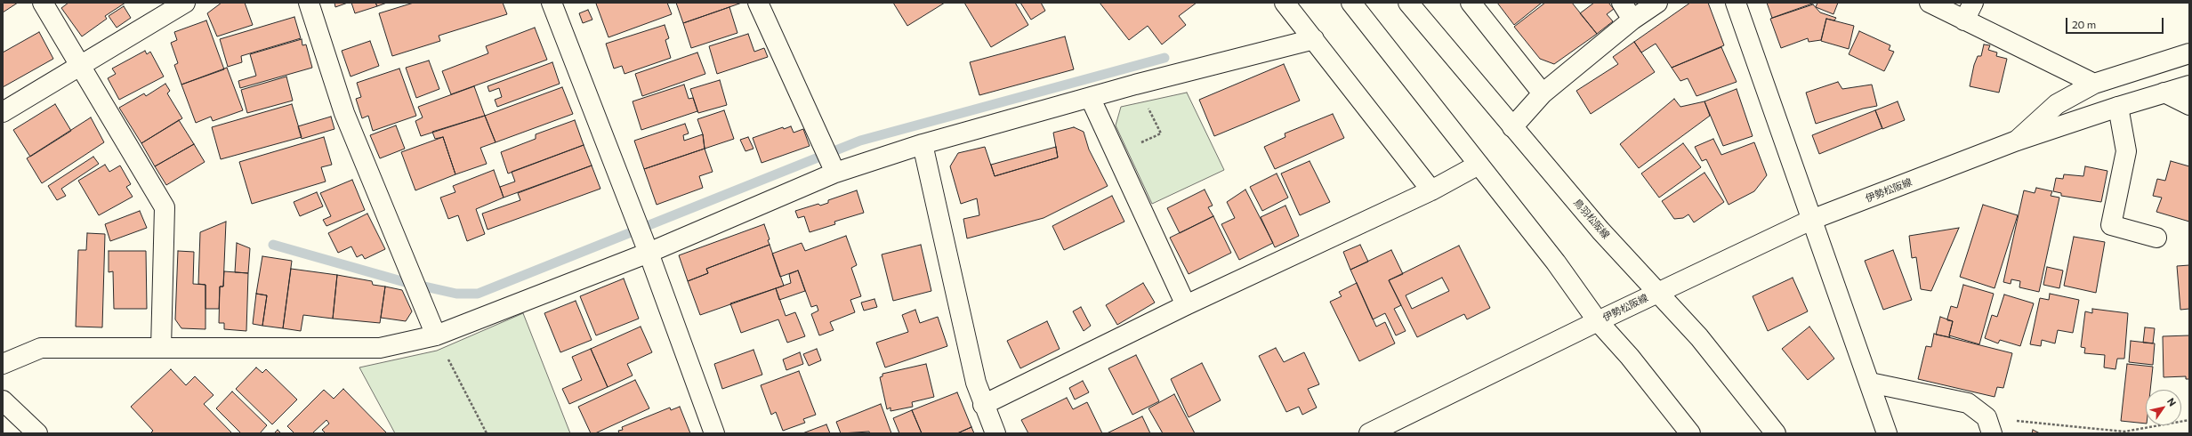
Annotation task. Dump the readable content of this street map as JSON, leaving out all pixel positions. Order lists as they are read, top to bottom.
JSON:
{
  "streets": {
    "street": ["伊勢松阪線", "鳥羽松阪線"]
  },
  "crossings": [
    ["伊勢松阪線", "鳥羽松阪線"]
  ],
  "scale_bar": "20 m",
  "north": "top right"
}
